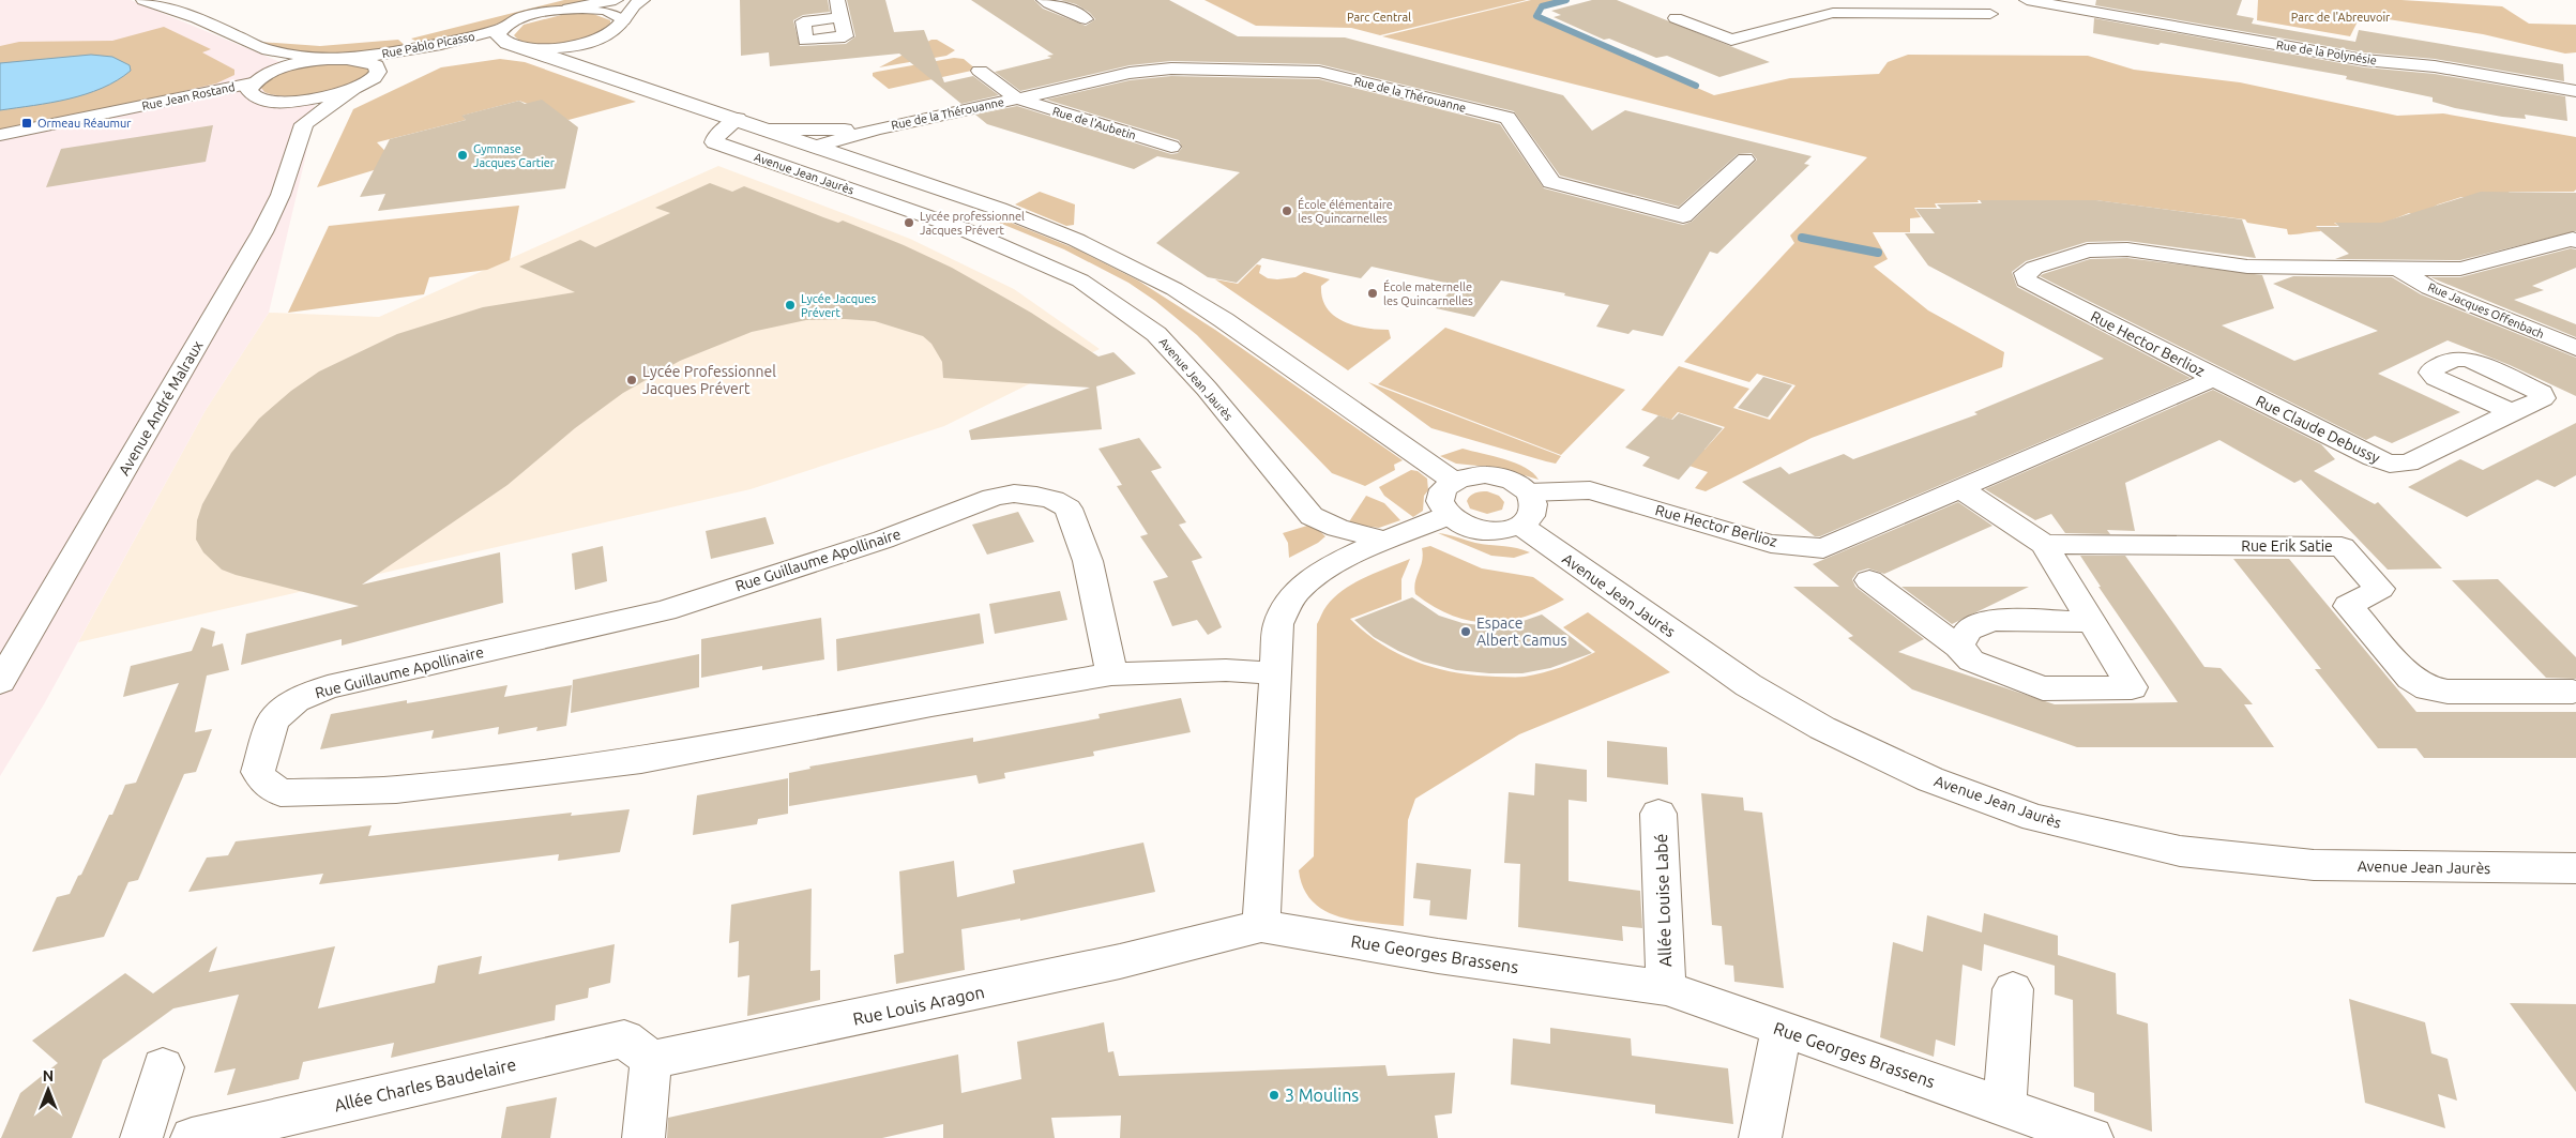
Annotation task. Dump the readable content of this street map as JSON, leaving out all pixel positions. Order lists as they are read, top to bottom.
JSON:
{
  "streets": {
    "street": [
      "Rue Pablo Picasso",
      "Rue de la Polynésie",
      "Rue de la Thérouanne",
      "Rue Jean Rostand",
      "Rue de l'Aubetin",
      "Avenue Jean Jaurès",
      "Rue Jacques Offenbach",
      "Rue Hector Berlioz",
      "Avenue André Malraux",
      "Rue Claude Debussy",
      "Rue Erik Satie",
      "Rue Guillaume Apollinaire",
      "Allée Louise Labé",
      "Rue Georges Brassens",
      "Rue Louis Aragon",
      "Allée Charles Baudelaire"
    ]
  },
  "crossings": [
    ["Rue Pablo Picasso", "Avenue Jean Jaurès"],
    ["Rue de la Thérouanne", "Rue de l'Aubetin"],
    ["Rue de la Thérouanne", "Avenue Jean Jaurès"],
    ["Avenue Jean Jaurès", "Rue Hector Berlioz"],
    ["Rue Jacques Offenbach", "Rue Hector Berlioz"],
    ["Rue Hector Berlioz", "Rue Claude Debussy"],
    ["Allée Louise Labé", "Rue Georges Brassens"],
    ["Rue Georges Brassens", "Rue Louis Aragon"],
    ["Rue Louis Aragon", "Allée Charles Baudelaire"]
  ],
  "parks": ["Parc Central", "Parc de l'Abreuvoir"],
  "places": {
    "transit": ["Ormeau Réaumur"],
    "other": [
      "Gymnase Jacques Cartier",
      "École élémentaire les Quincarnelles",
      "Lycée professionnel Jacques Prévert",
      "École maternelle les Quincarnelles",
      "Lycée Jacques Prévert",
      "Lycée Professionnel Jacques Prévert",
      "Espace Albert Camus",
      "3 Moulins"
    ]
  },
  "north": "top"
}
